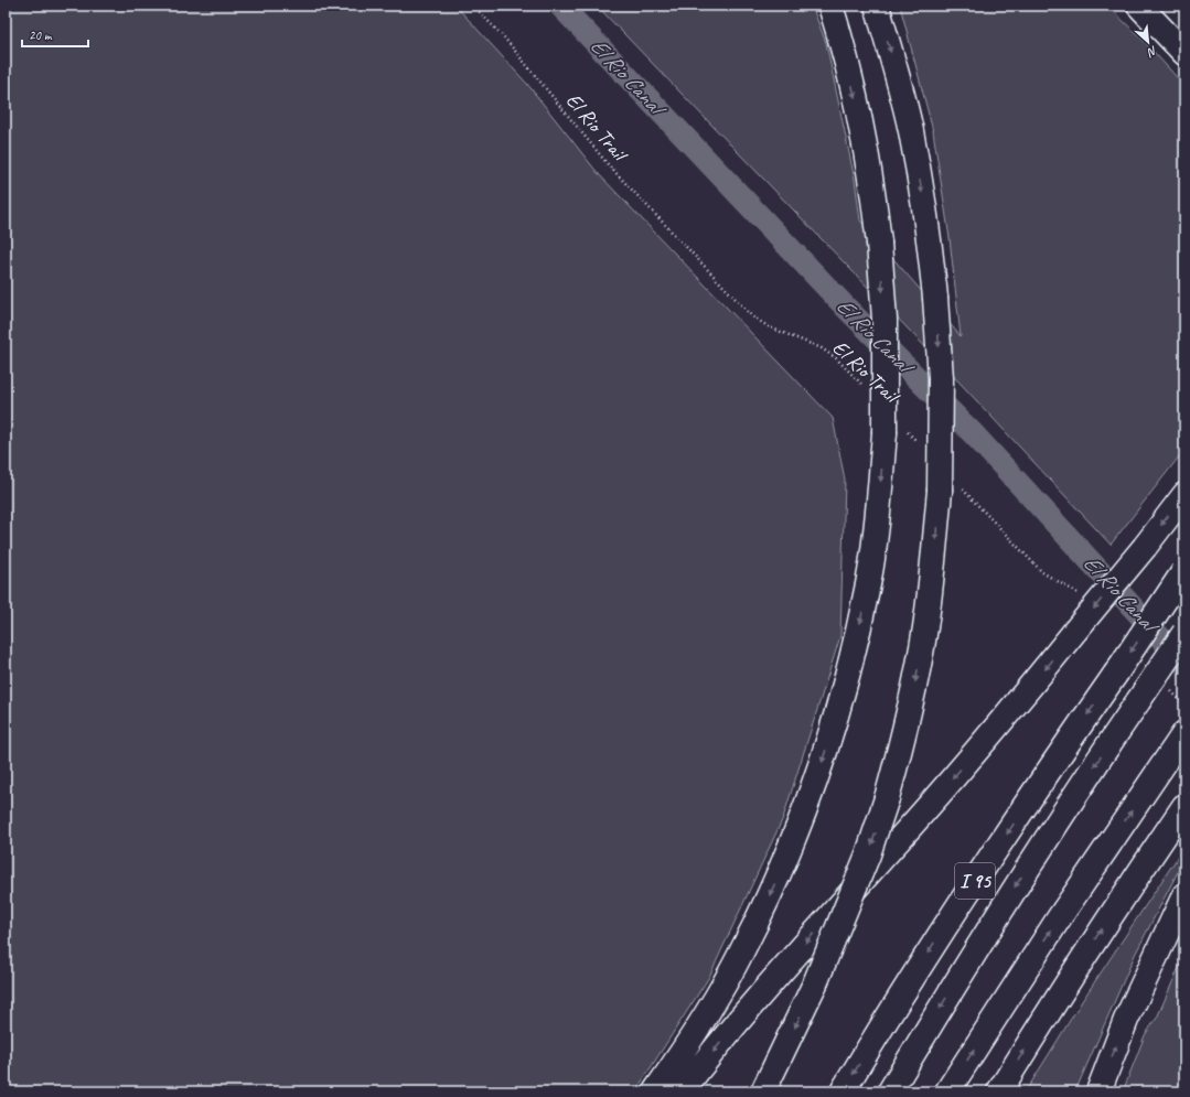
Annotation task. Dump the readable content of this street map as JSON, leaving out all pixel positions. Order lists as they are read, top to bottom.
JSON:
{
  "streets": {
    "highway": ["I 95"],
    "path": ["El Rio Trail"]
  },
  "water": ["El Rio Canal"],
  "scale_bar": "20 m",
  "north": "bottom right"
}
